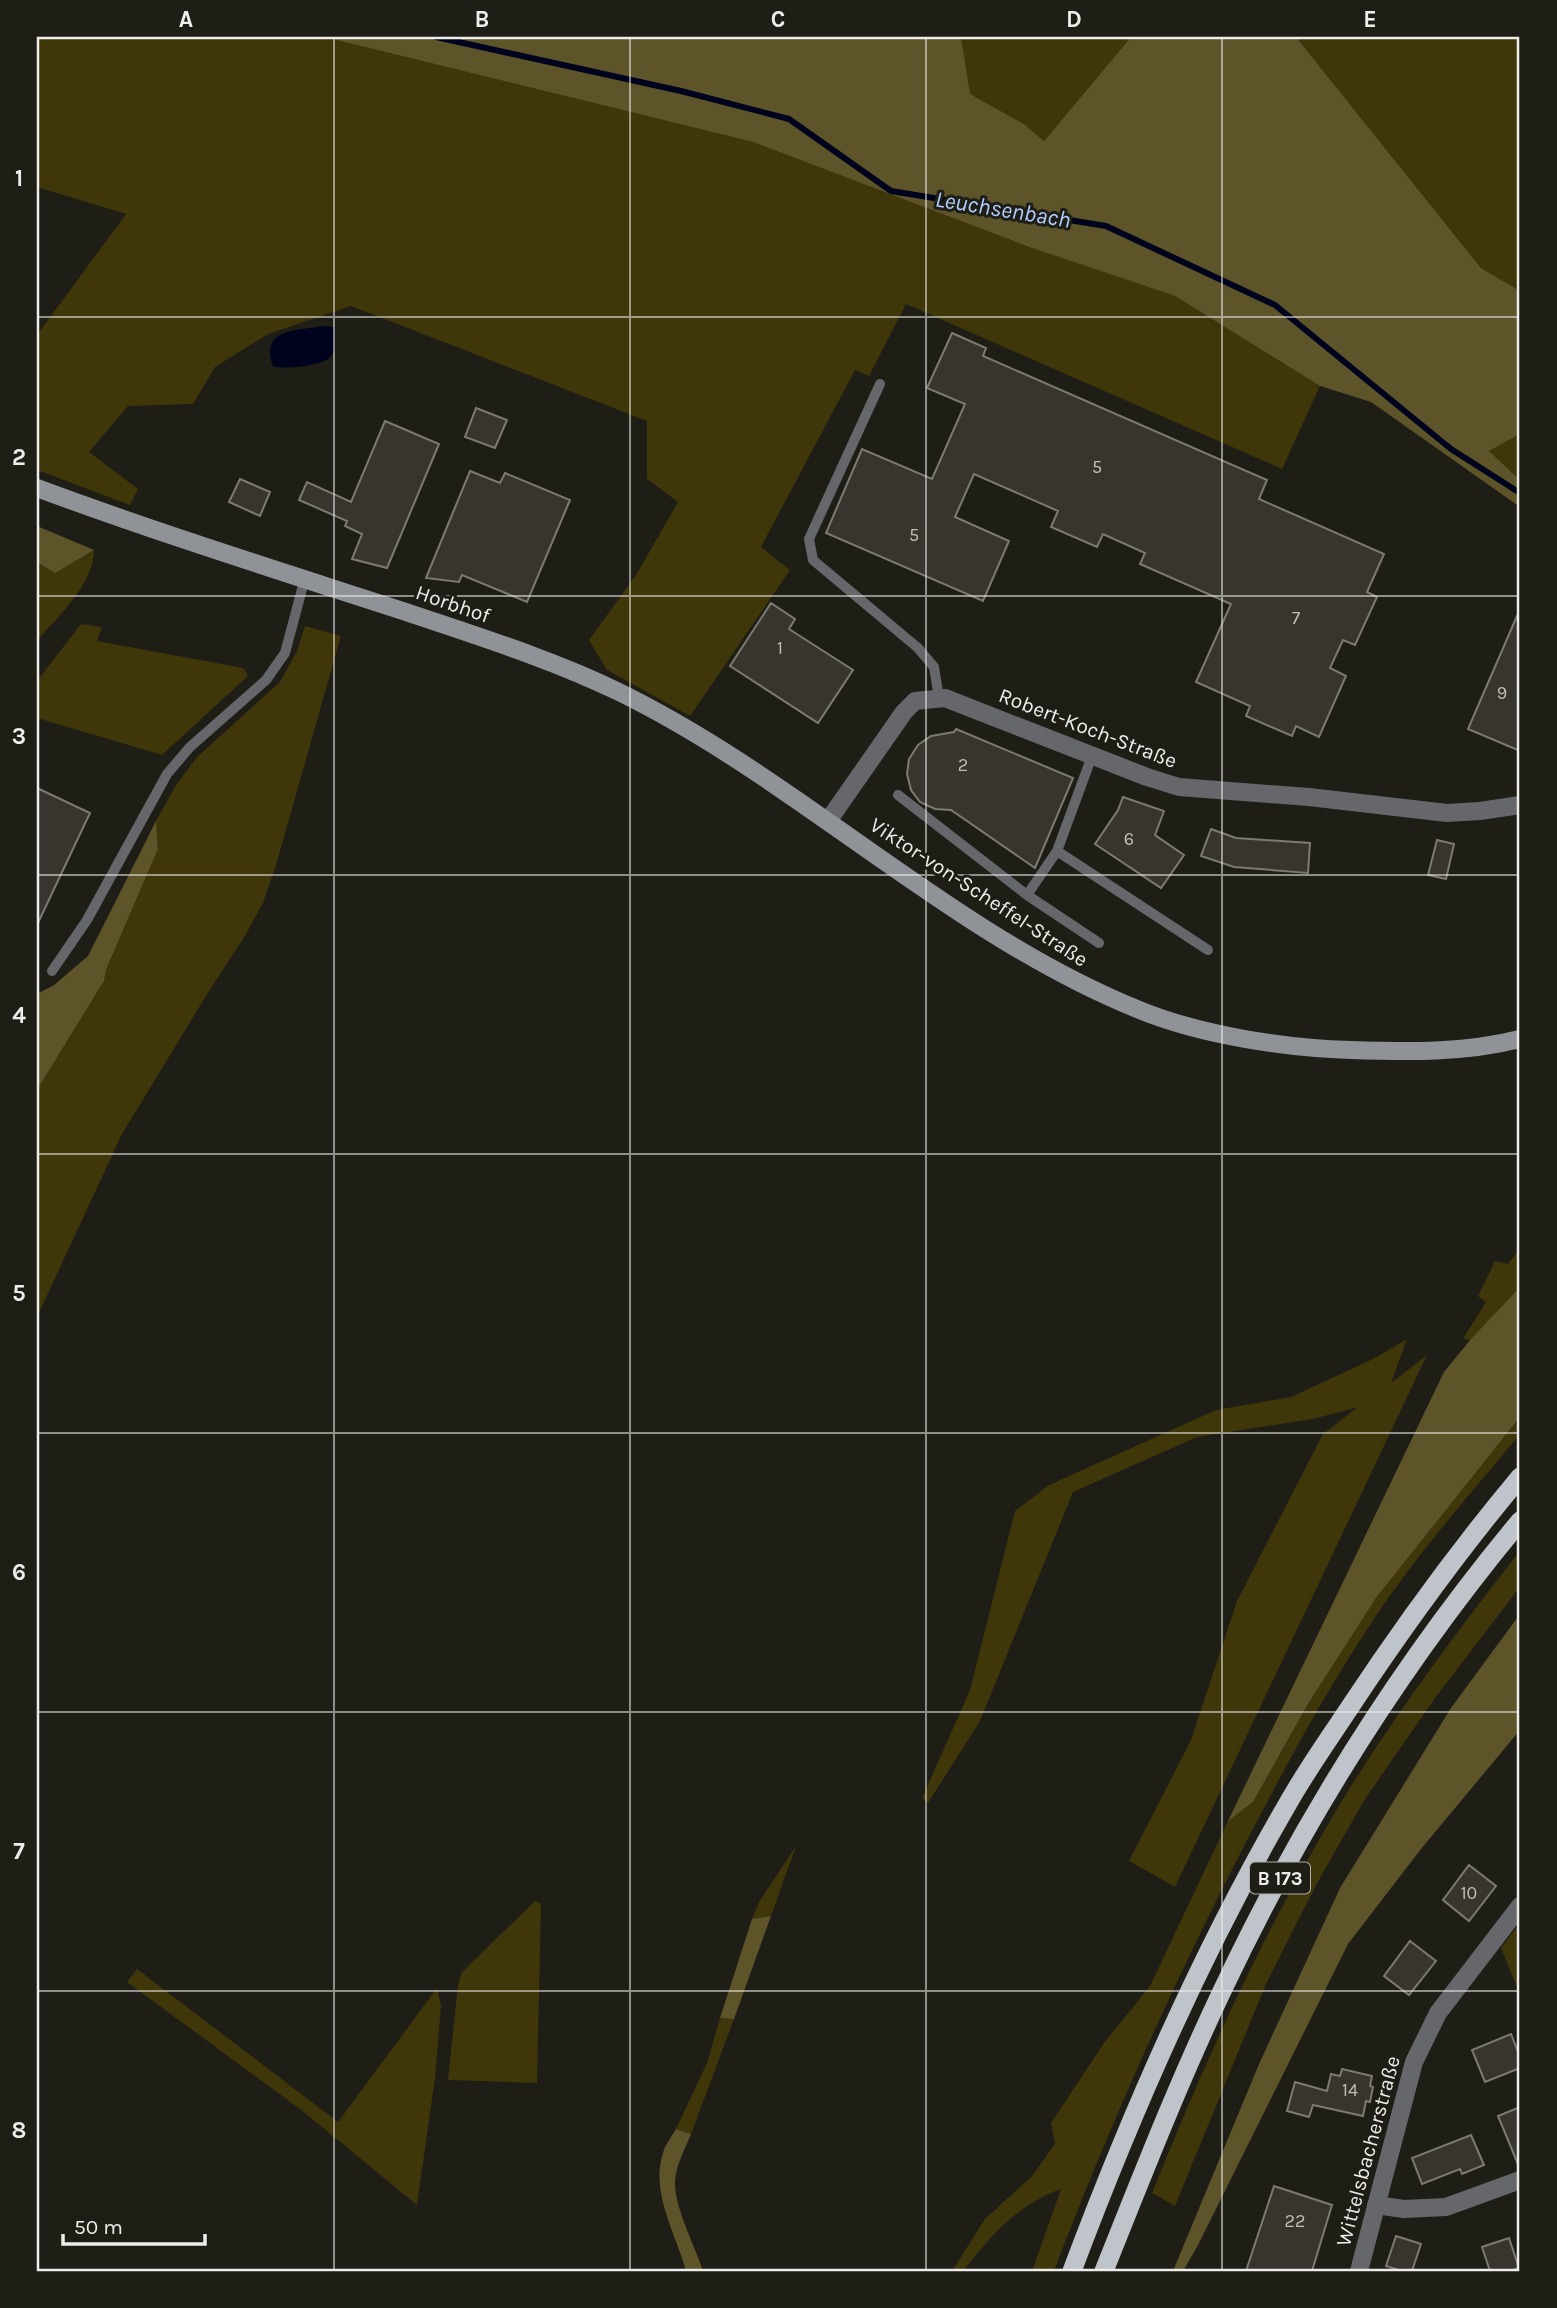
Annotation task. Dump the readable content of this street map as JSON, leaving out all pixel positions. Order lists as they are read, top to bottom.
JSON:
{
  "streets": {
    "highway": ["B 173"],
    "main road": ["Horbhof", "Viktor-von-Scheffel-Straße"],
    "street": ["Robert-Koch-Straße", "Wittelsbacherstraße"]
  },
  "crossings": [
    ["Horbhof", "Viktor-von-Scheffel-Straße"]
  ],
  "water": ["Leuchsenbach"],
  "house_numbers": [
    "5",
    "5",
    "7",
    "1",
    "9",
    "2",
    "6",
    "10",
    "14",
    "22"
  ],
  "scale_bar": "50 m",
  "grid": {
    "columns": [
      "A",
      "B",
      "C",
      "D",
      "E"
    ],
    "rows": [
      "1",
      "2",
      "3",
      "4",
      "5",
      "6",
      "7",
      "8"
    ]
  }
}
